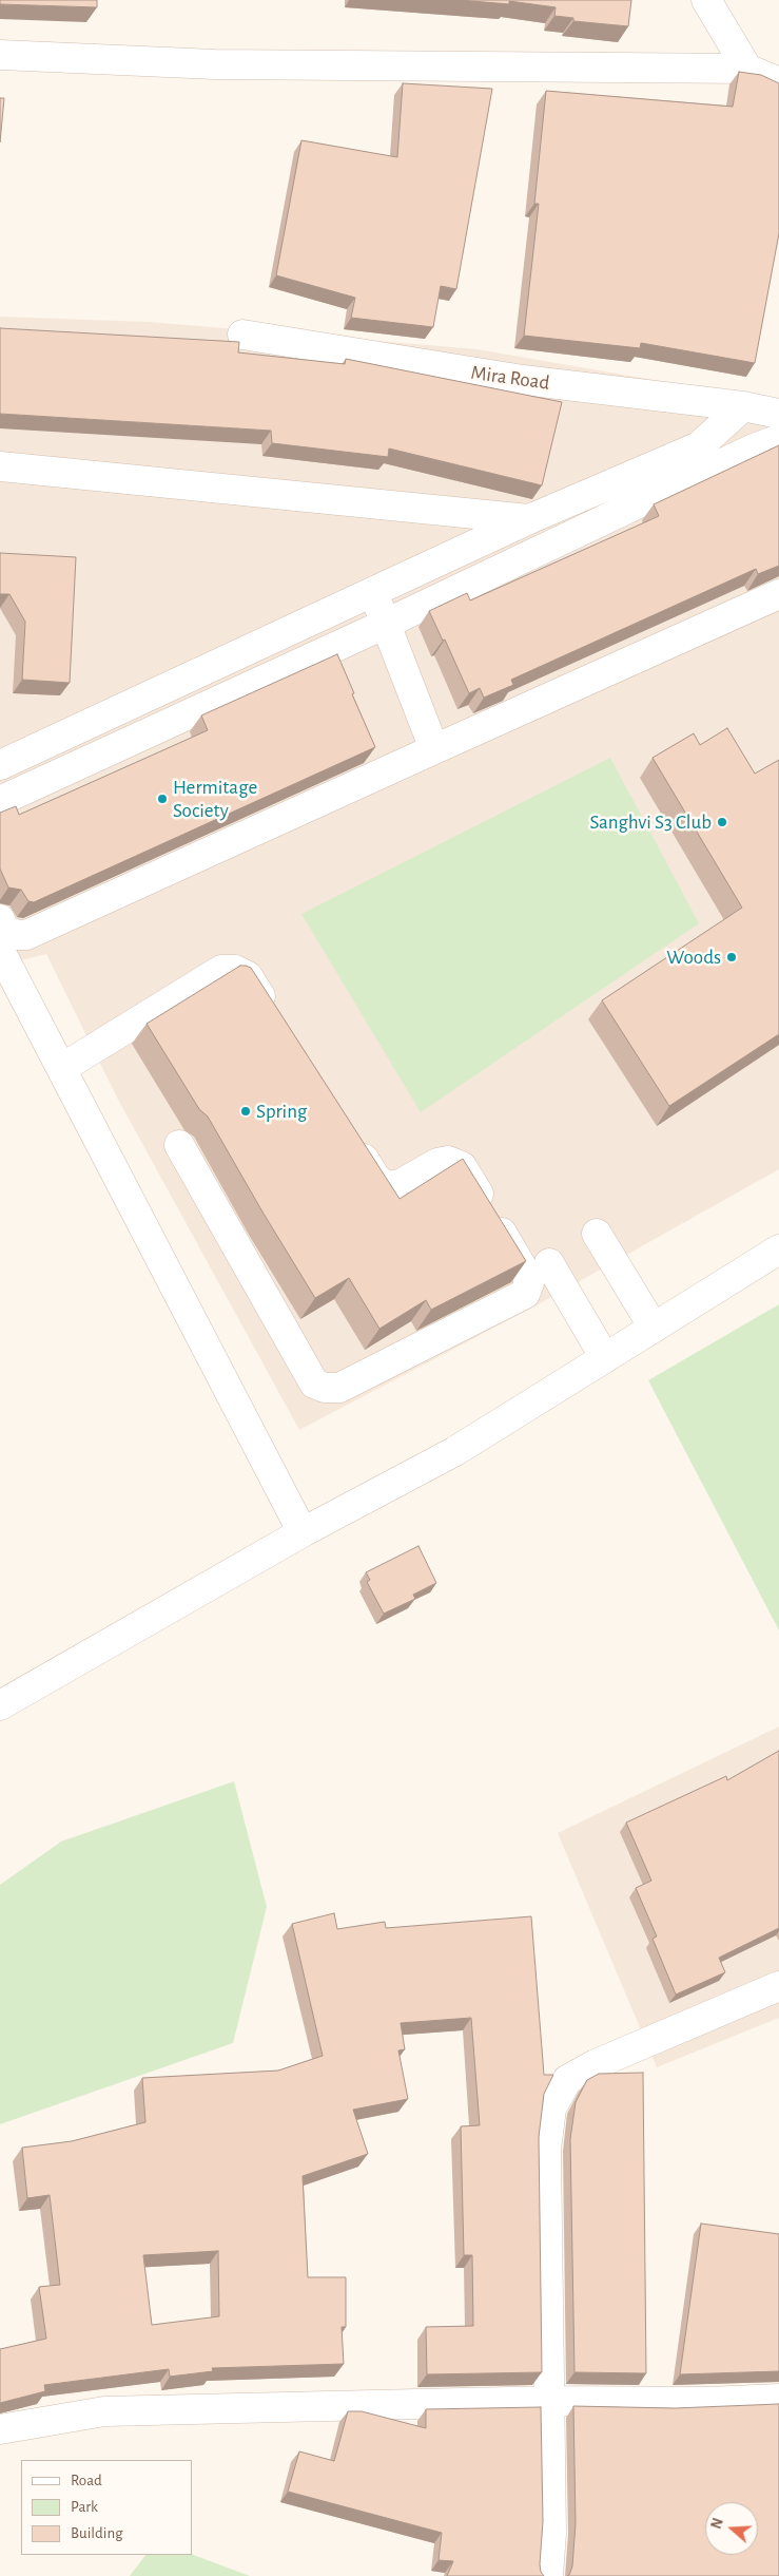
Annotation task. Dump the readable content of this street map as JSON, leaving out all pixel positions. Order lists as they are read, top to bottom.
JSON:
{
  "streets": {
    "street": ["Mira Road"]
  },
  "places": [
    "Hermitage Society",
    "Sanghvi S3 Club",
    "Woods",
    "Spring"
  ],
  "legend": ["Road", "Park", "Building"],
  "north": "left"
}
